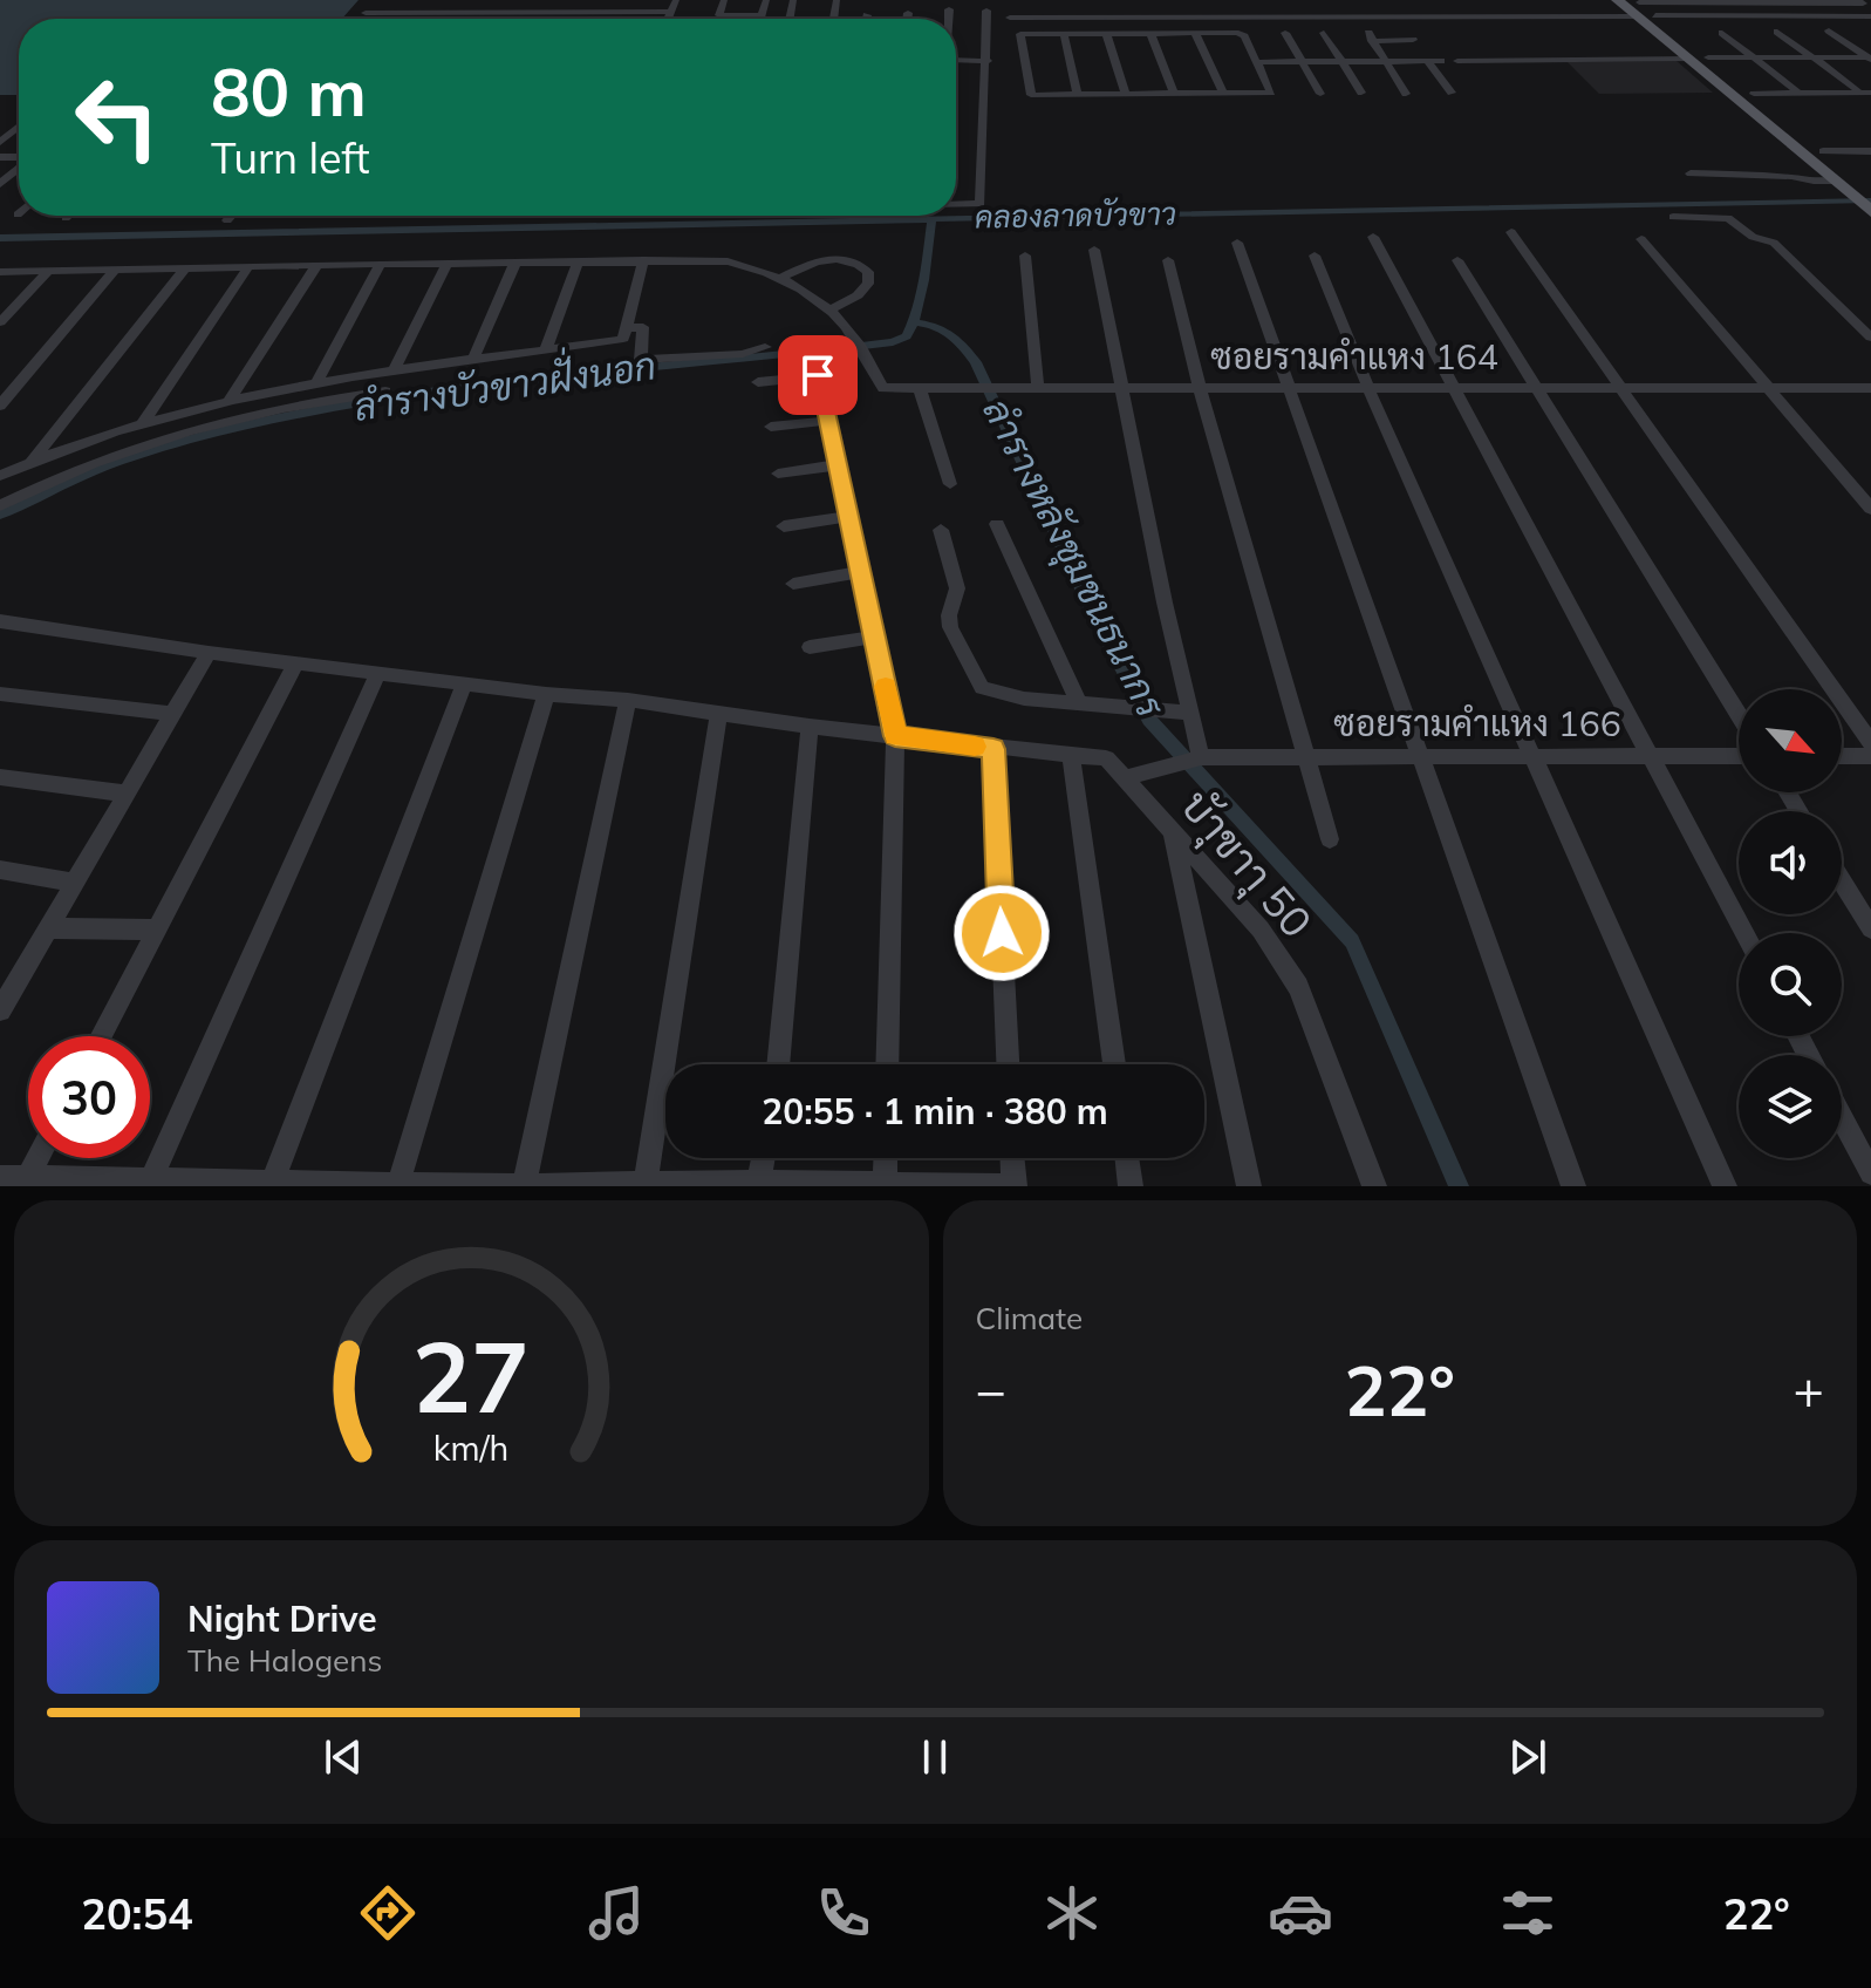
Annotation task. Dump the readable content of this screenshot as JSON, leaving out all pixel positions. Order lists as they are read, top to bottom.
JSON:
{
  "streets": {
    "street": ["ซอยรามคำแหง 164", "ซอยรามคำแหง 166", "บัาุขาาุ 50"]
  },
  "crossings": [
    ["ซอยรามคำแหง 166", "บัาุขาาุ 50"]
  ],
  "water": ["คลองลาดบัวขาว", "ลำรางบัวขาวฝั่งนอก", "ลำรางหลังชุมชนธนากร"],
  "north": "bottom right",
  "page": {
    "turn": ["80 m", "Turn left"],
    "limit": "30",
    "trip": "20:55 · 1 min · 380 m",
    "tile": "Climate",
    "heat": ["−", "22°", "+"],
    "song": ["Night Drive", "The Halogens"],
    "tabs": ["20:54", "22°"],
    "gauge": ["27", "km/h"]
  }
}
